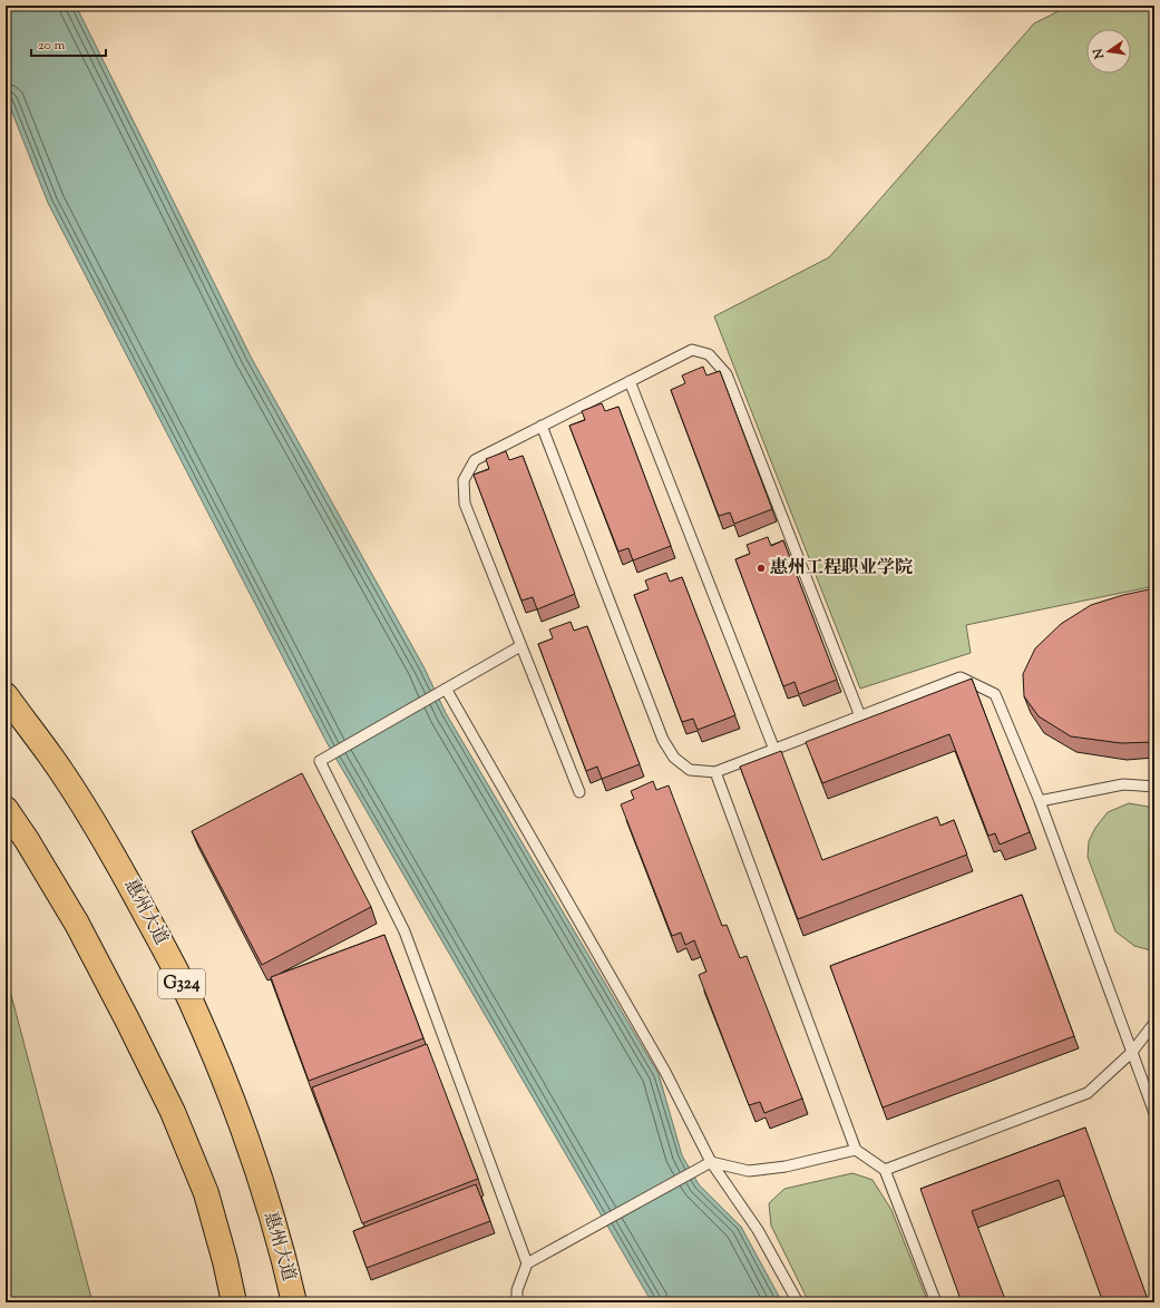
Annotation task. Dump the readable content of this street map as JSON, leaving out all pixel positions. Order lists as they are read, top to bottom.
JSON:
{
  "streets": {
    "highway": ["惠州大道", "G324"]
  },
  "places": ["惠州工程职业学院"],
  "scale_bar": "20 m",
  "north": "left"
}
